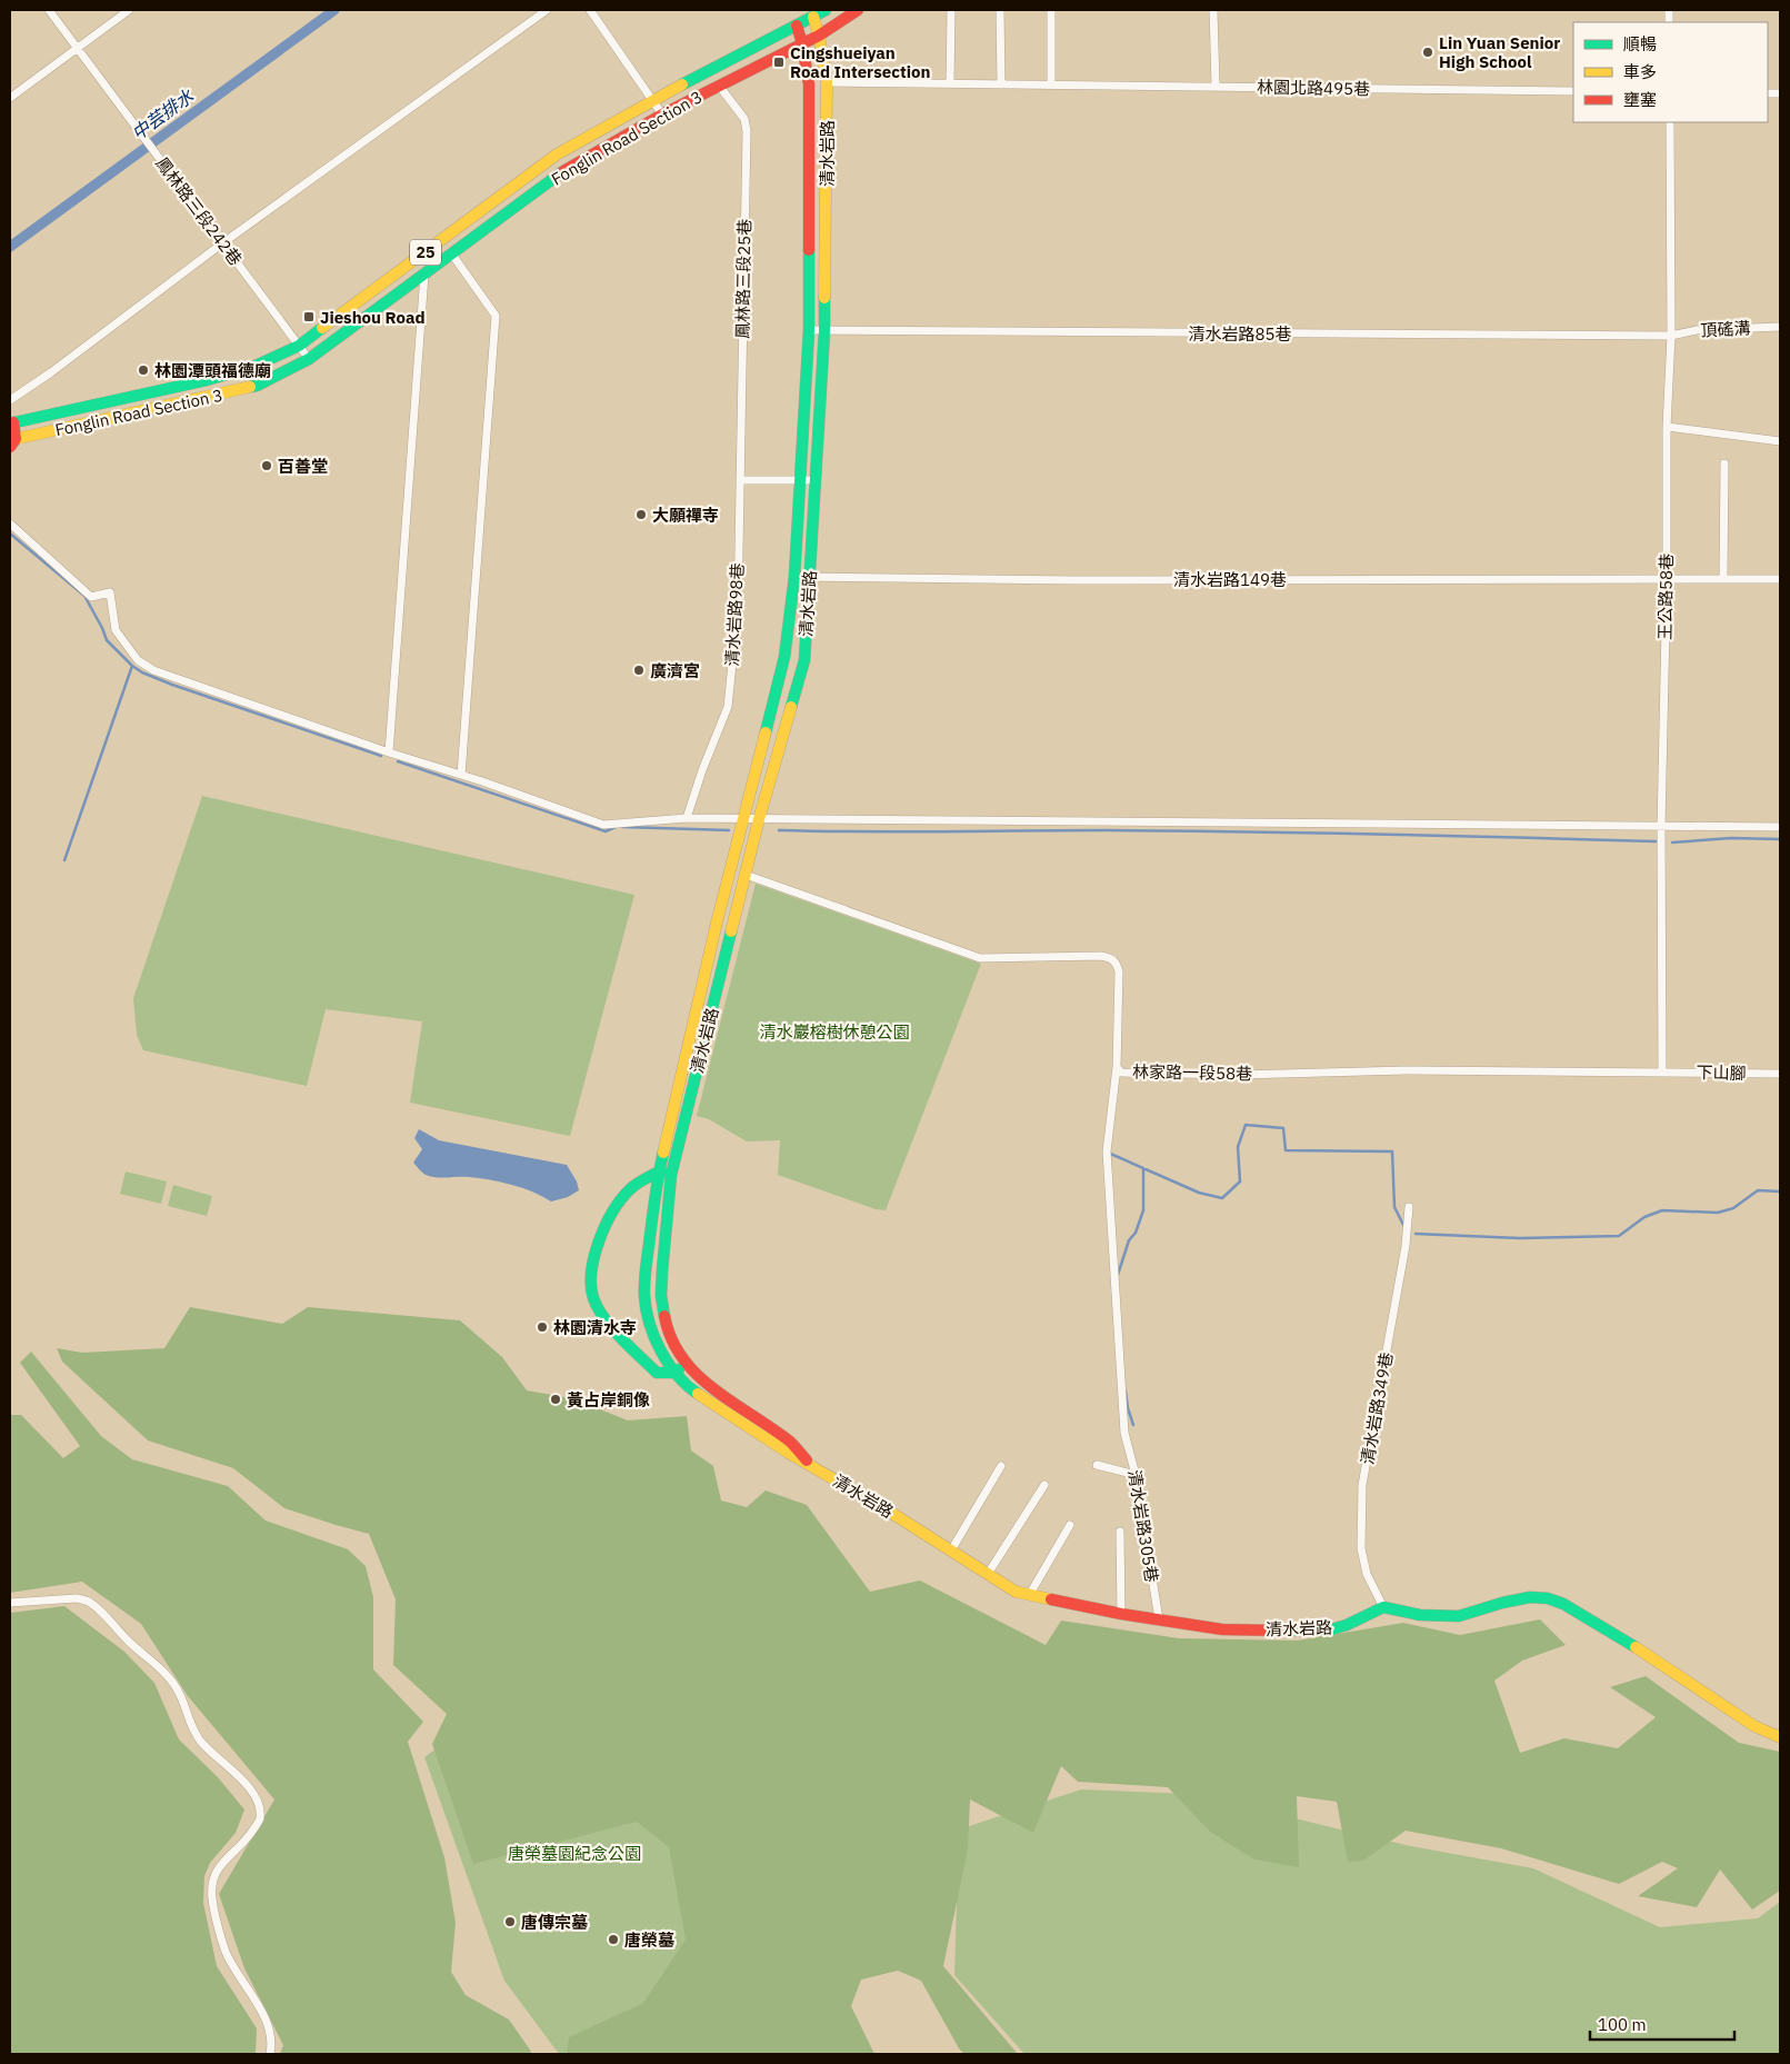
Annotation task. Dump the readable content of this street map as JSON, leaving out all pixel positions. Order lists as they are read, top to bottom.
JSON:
{
  "streets": {
    "street": [
      "林園北路495巷",
      "Fonglin Road Section 3",
      "清水岩路",
      "鳳林路三段242巷",
      "25",
      "鳳林路三段25巷",
      "頂磘溝",
      "清水岩路85巷",
      "清水岩路149巷",
      "王公路58巷",
      "清水岩路98巷",
      "林家路一段58巷",
      "下山腳",
      "清水岩路349巷",
      "清水岩路305巷"
    ]
  },
  "crossings": [
    ["林園北路495巷", "清水岩路"],
    ["Fonglin Road Section 3", "清水岩路"],
    ["Fonglin Road Section 3", "鳳林路三段242巷"],
    ["Fonglin Road Section 3", "25"],
    ["Fonglin Road Section 3", "鳳林路三段25巷"],
    ["清水岩路", "25"],
    ["清水岩路", "清水岩路85巷"],
    ["清水岩路", "清水岩路149巷"],
    ["清水岩路", "林家路一段58巷"],
    ["清水岩路", "清水岩路349巷"],
    ["清水岩路", "清水岩路305巷"],
    ["鳳林路三段25巷", "清水岩路98巷"],
    ["頂磘溝", "清水岩路85巷"],
    ["頂磘溝", "王公路58巷"],
    ["清水岩路85巷", "王公路58巷"],
    ["清水岩路149巷", "王公路58巷"],
    ["王公路58巷", "林家路一段58巷"],
    ["王公路58巷", "下山腳"],
    ["林家路一段58巷", "下山腳"],
    ["林家路一段58巷", "清水岩路305巷"]
  ],
  "water": ["中芸排水"],
  "parks": ["清水巖榕樹休憩公園", "唐榮墓園紀念公園"],
  "places": {
    "other": [
      "Lin Yuan Senior High School",
      "林園潭頭福德廟",
      "百善堂",
      "大願禪寺",
      "廣濟宮",
      "林園清水寺",
      "黃占岸銅像",
      "唐傳宗墓",
      "唐榮墓"
    ],
    "transit": ["Cingshueiyan Road Intersection", "Jieshou Road"]
  },
  "legend": ["順暢", "車多", "壅塞"],
  "scale_bar": "100 m"
}
